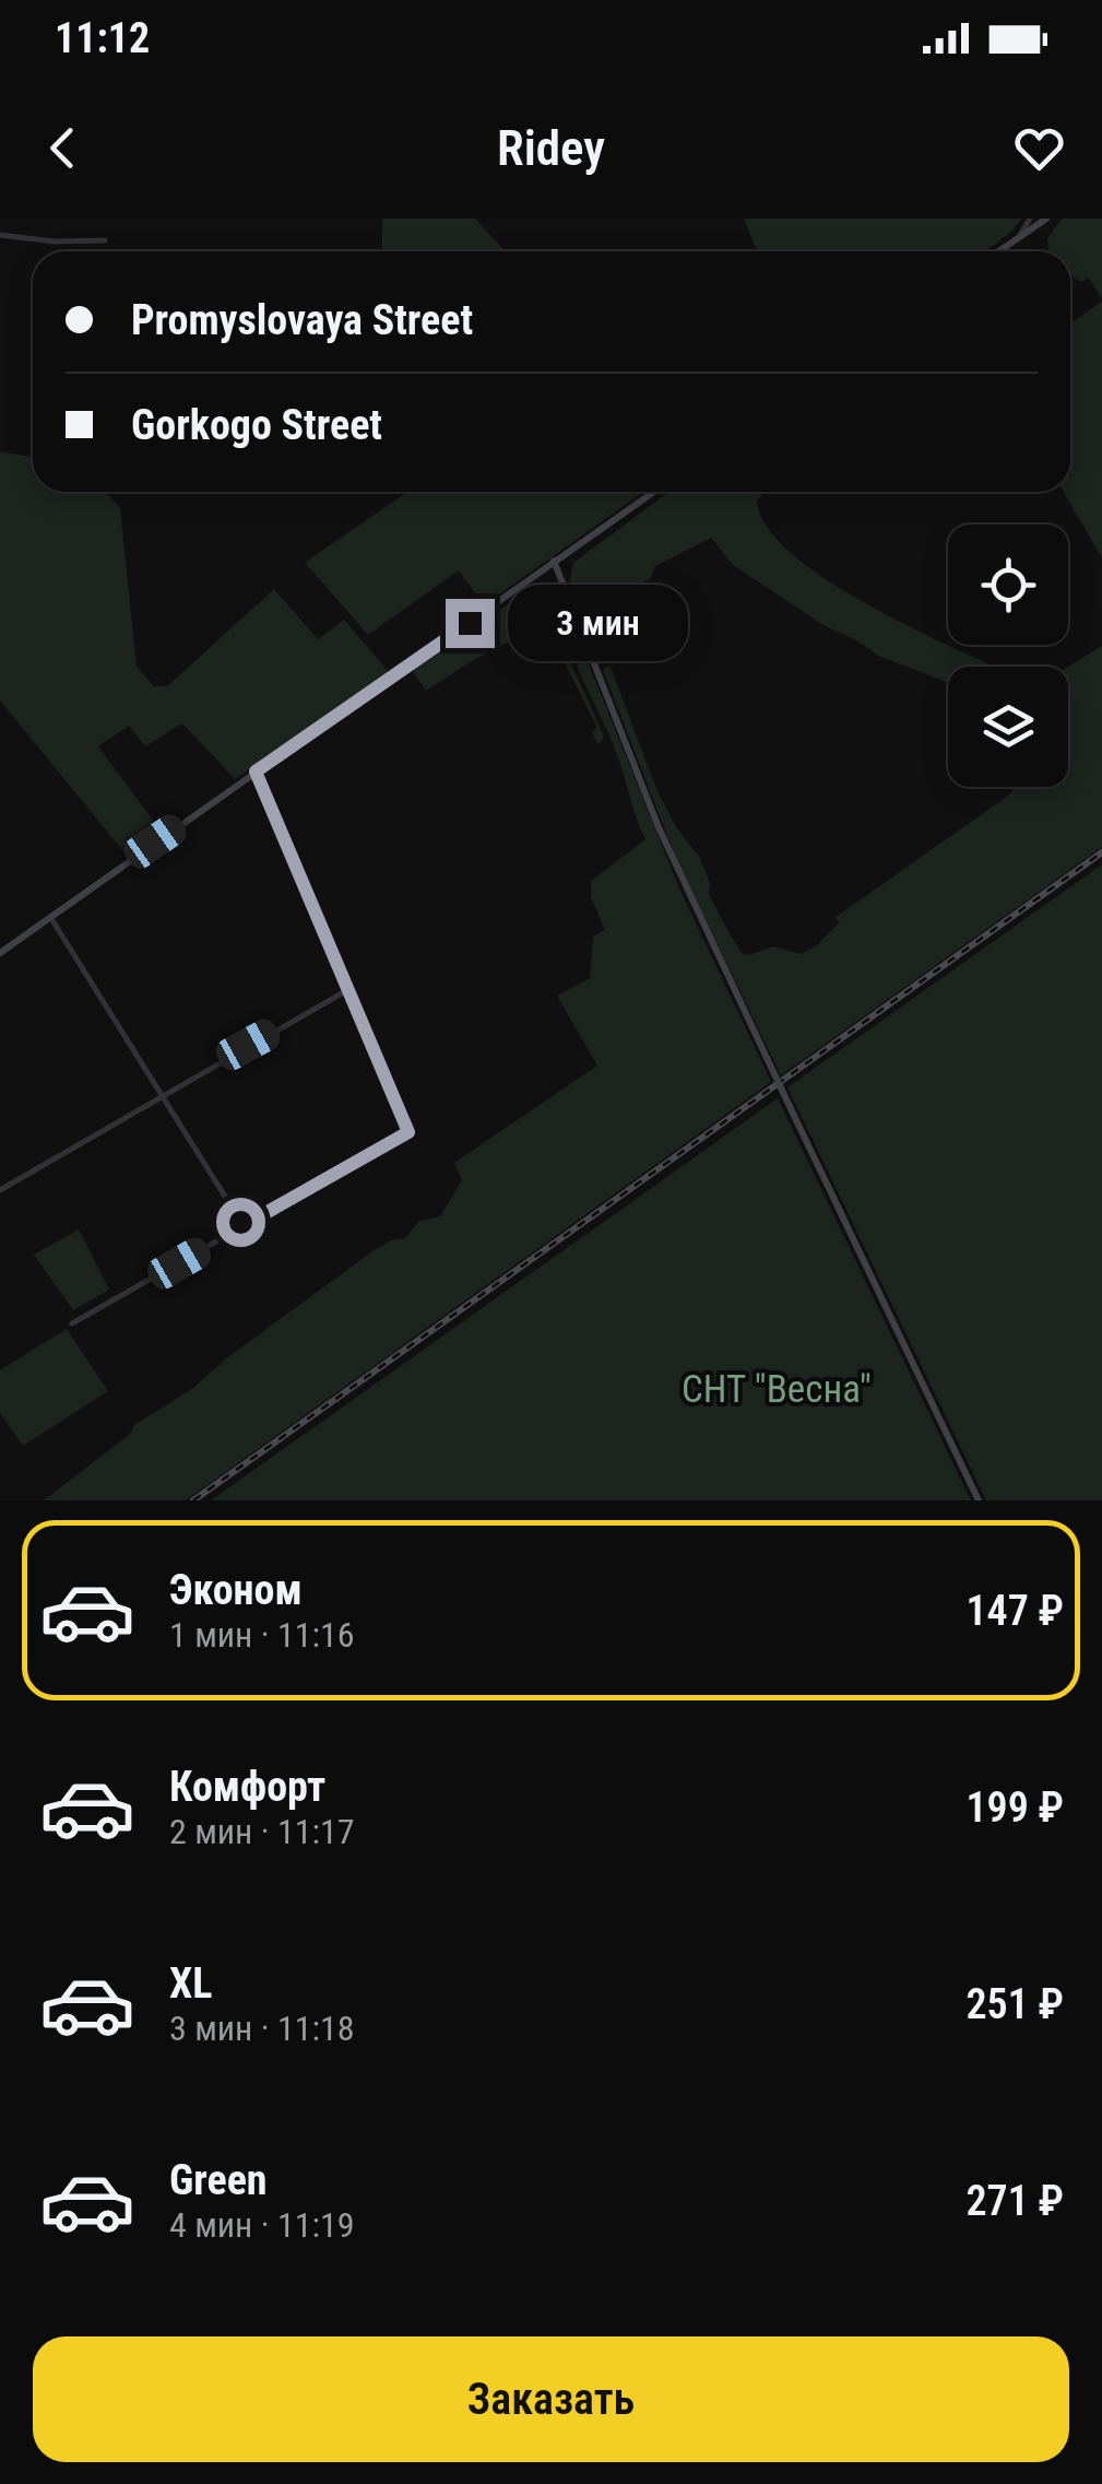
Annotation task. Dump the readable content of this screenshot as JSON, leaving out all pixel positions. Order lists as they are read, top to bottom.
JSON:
{
  "parks": ["СНТ \"Весна\""],
  "page": {
    "status": "11:12",
    "header": "Ridey",
    "banner": ["Promyslovaya Street", "Gorkogo Street"],
    "bubble": "3 мин",
    "list": [
      {
        "name": "Эконом",
        "note": "1 мин · 11:16",
        "value": "147 ₽"
      },
      {
        "name": "Комфорт",
        "note": "2 мин · 11:17",
        "value": "199 ₽"
      },
      {
        "name": "XL",
        "note": "3 мин · 11:18",
        "value": "251 ₽"
      },
      {
        "name": "Green",
        "note": "4 мин · 11:19",
        "value": "271 ₽"
      }
    ],
    "buttons": "Заказать"
  }
}
